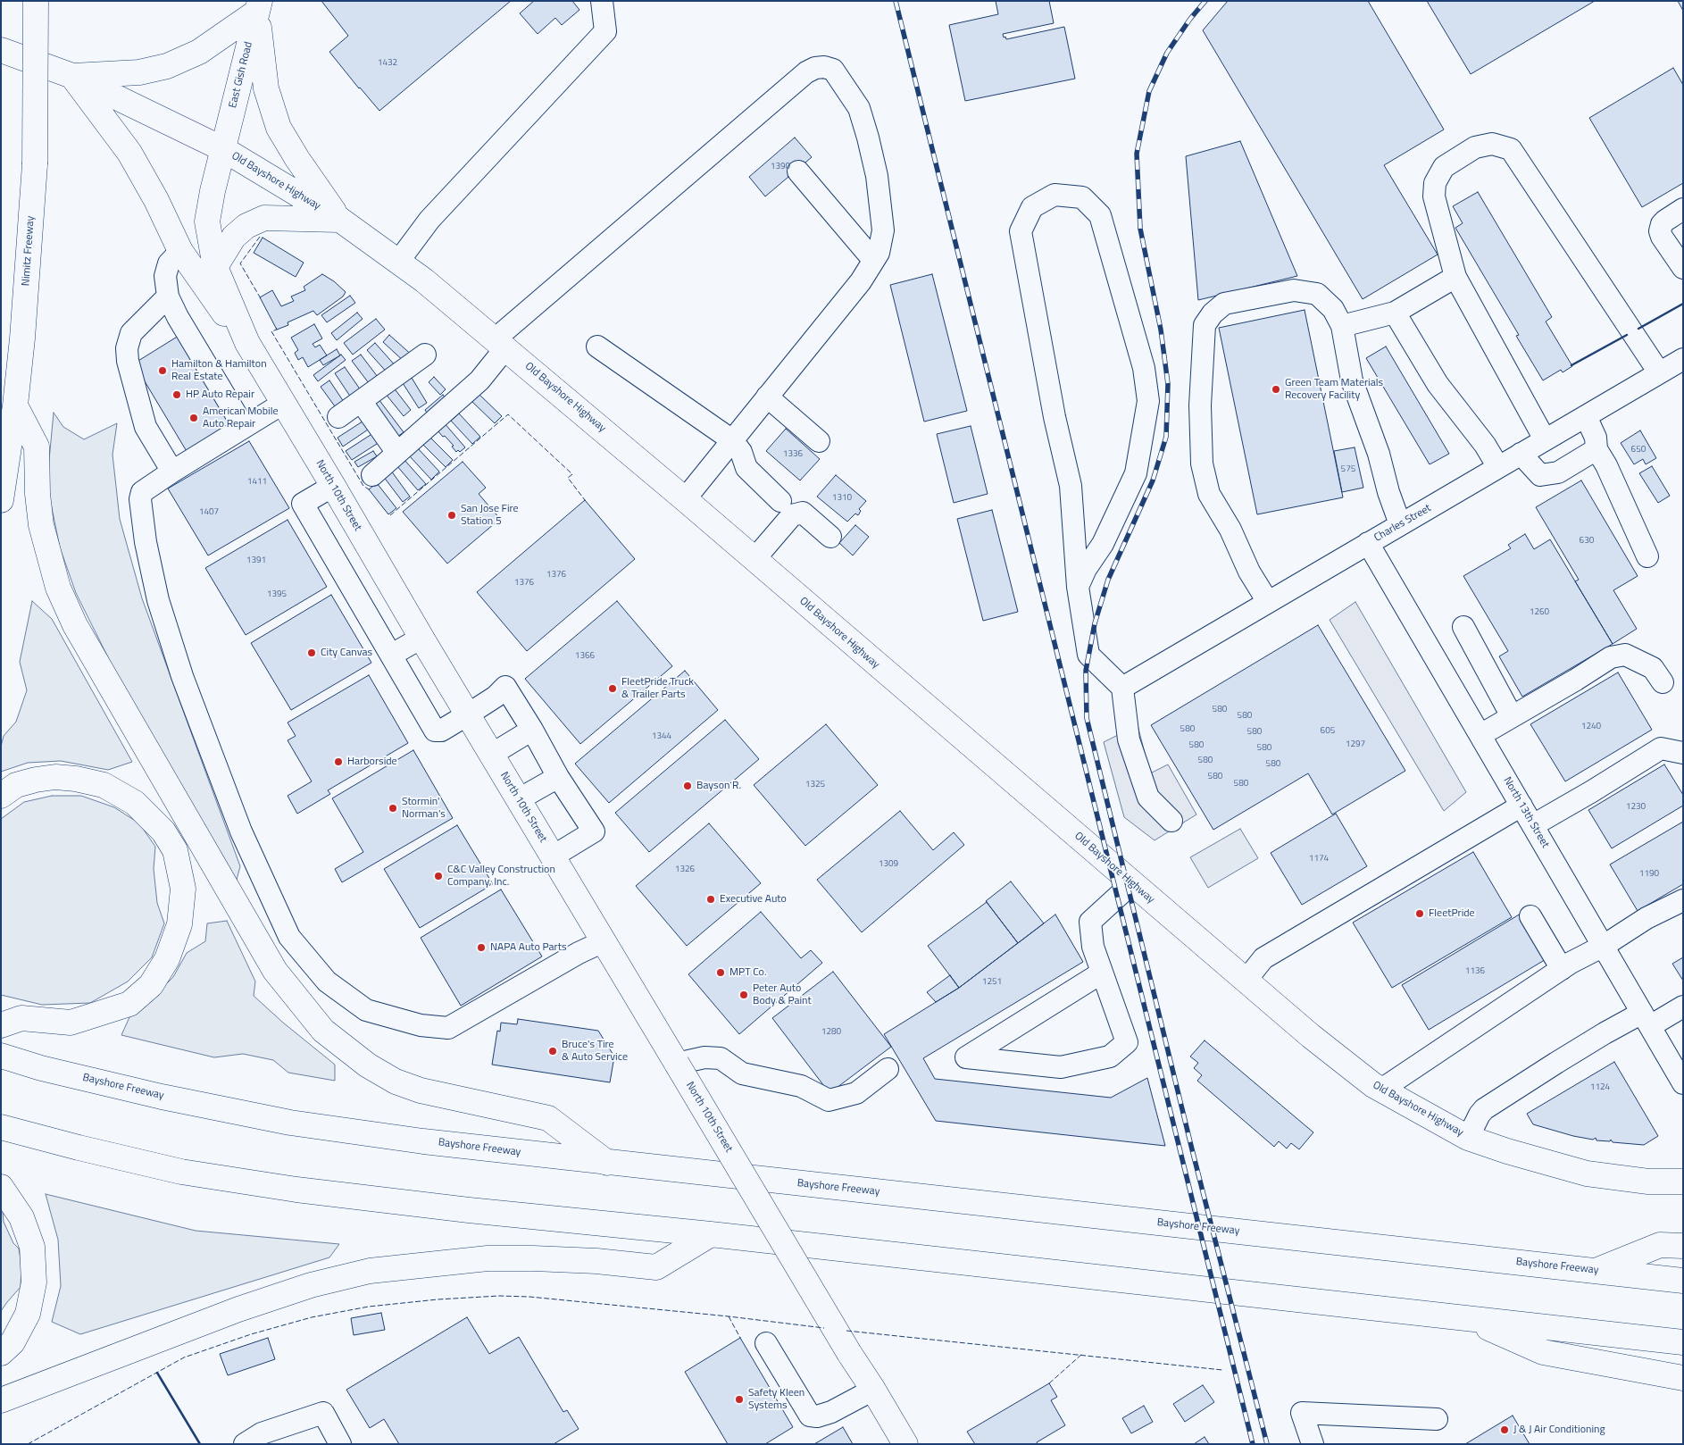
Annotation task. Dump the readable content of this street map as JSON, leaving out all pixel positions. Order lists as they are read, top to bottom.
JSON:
{
  "streets": {
    "main road": [
      "East Gish Road",
      "Old Bayshore Highway",
      "Nimitz Freeway",
      "North 10th Street",
      "Bayshore Freeway"
    ],
    "street": ["Charles Street", "North 13th Street"]
  },
  "crossings": [
    ["East Gish Road", "Old Bayshore Highway"],
    ["East Gish Road", "North 10th Street"],
    ["Old Bayshore Highway", "North 10th Street"],
    ["Charles Street", "North 13th Street"]
  ],
  "places": [
    "Hamilton & Hamilton Real Estate",
    "Green Team Materials Recovery Facility",
    "HP Auto Repair",
    "American Mobile Auto Repair",
    "San Jose Fire Station 5",
    "City Canvas",
    "FleetPride Truck & Trailer Parts",
    "Harborside",
    "Bayson R.",
    "Stormin' Norman's",
    "C&C Valley Construction Company, Inc.",
    "Executive Auto",
    "FleetPride",
    "NAPA Auto Parts",
    "MPT Co.",
    "Peter Auto Body & Paint",
    "Bruce's Tire & Auto Service",
    "Safety Kleen Systems",
    "J & J Air Conditioning"
  ],
  "house_numbers": [
    "1432",
    "1390",
    "650",
    "1336",
    "575",
    "1411",
    "1310",
    "1407",
    "630",
    "1391",
    "1376",
    "1376",
    "1395",
    "1260",
    "1366",
    "580",
    "580",
    "1240",
    "580",
    "605",
    "580",
    "1344",
    "1297",
    "580",
    "580",
    "580",
    "580",
    "580",
    "580",
    "1325",
    "1230",
    "1174",
    "1309",
    "1326",
    "1190",
    "1136",
    "1251",
    "1280",
    "1124"
  ]
}
